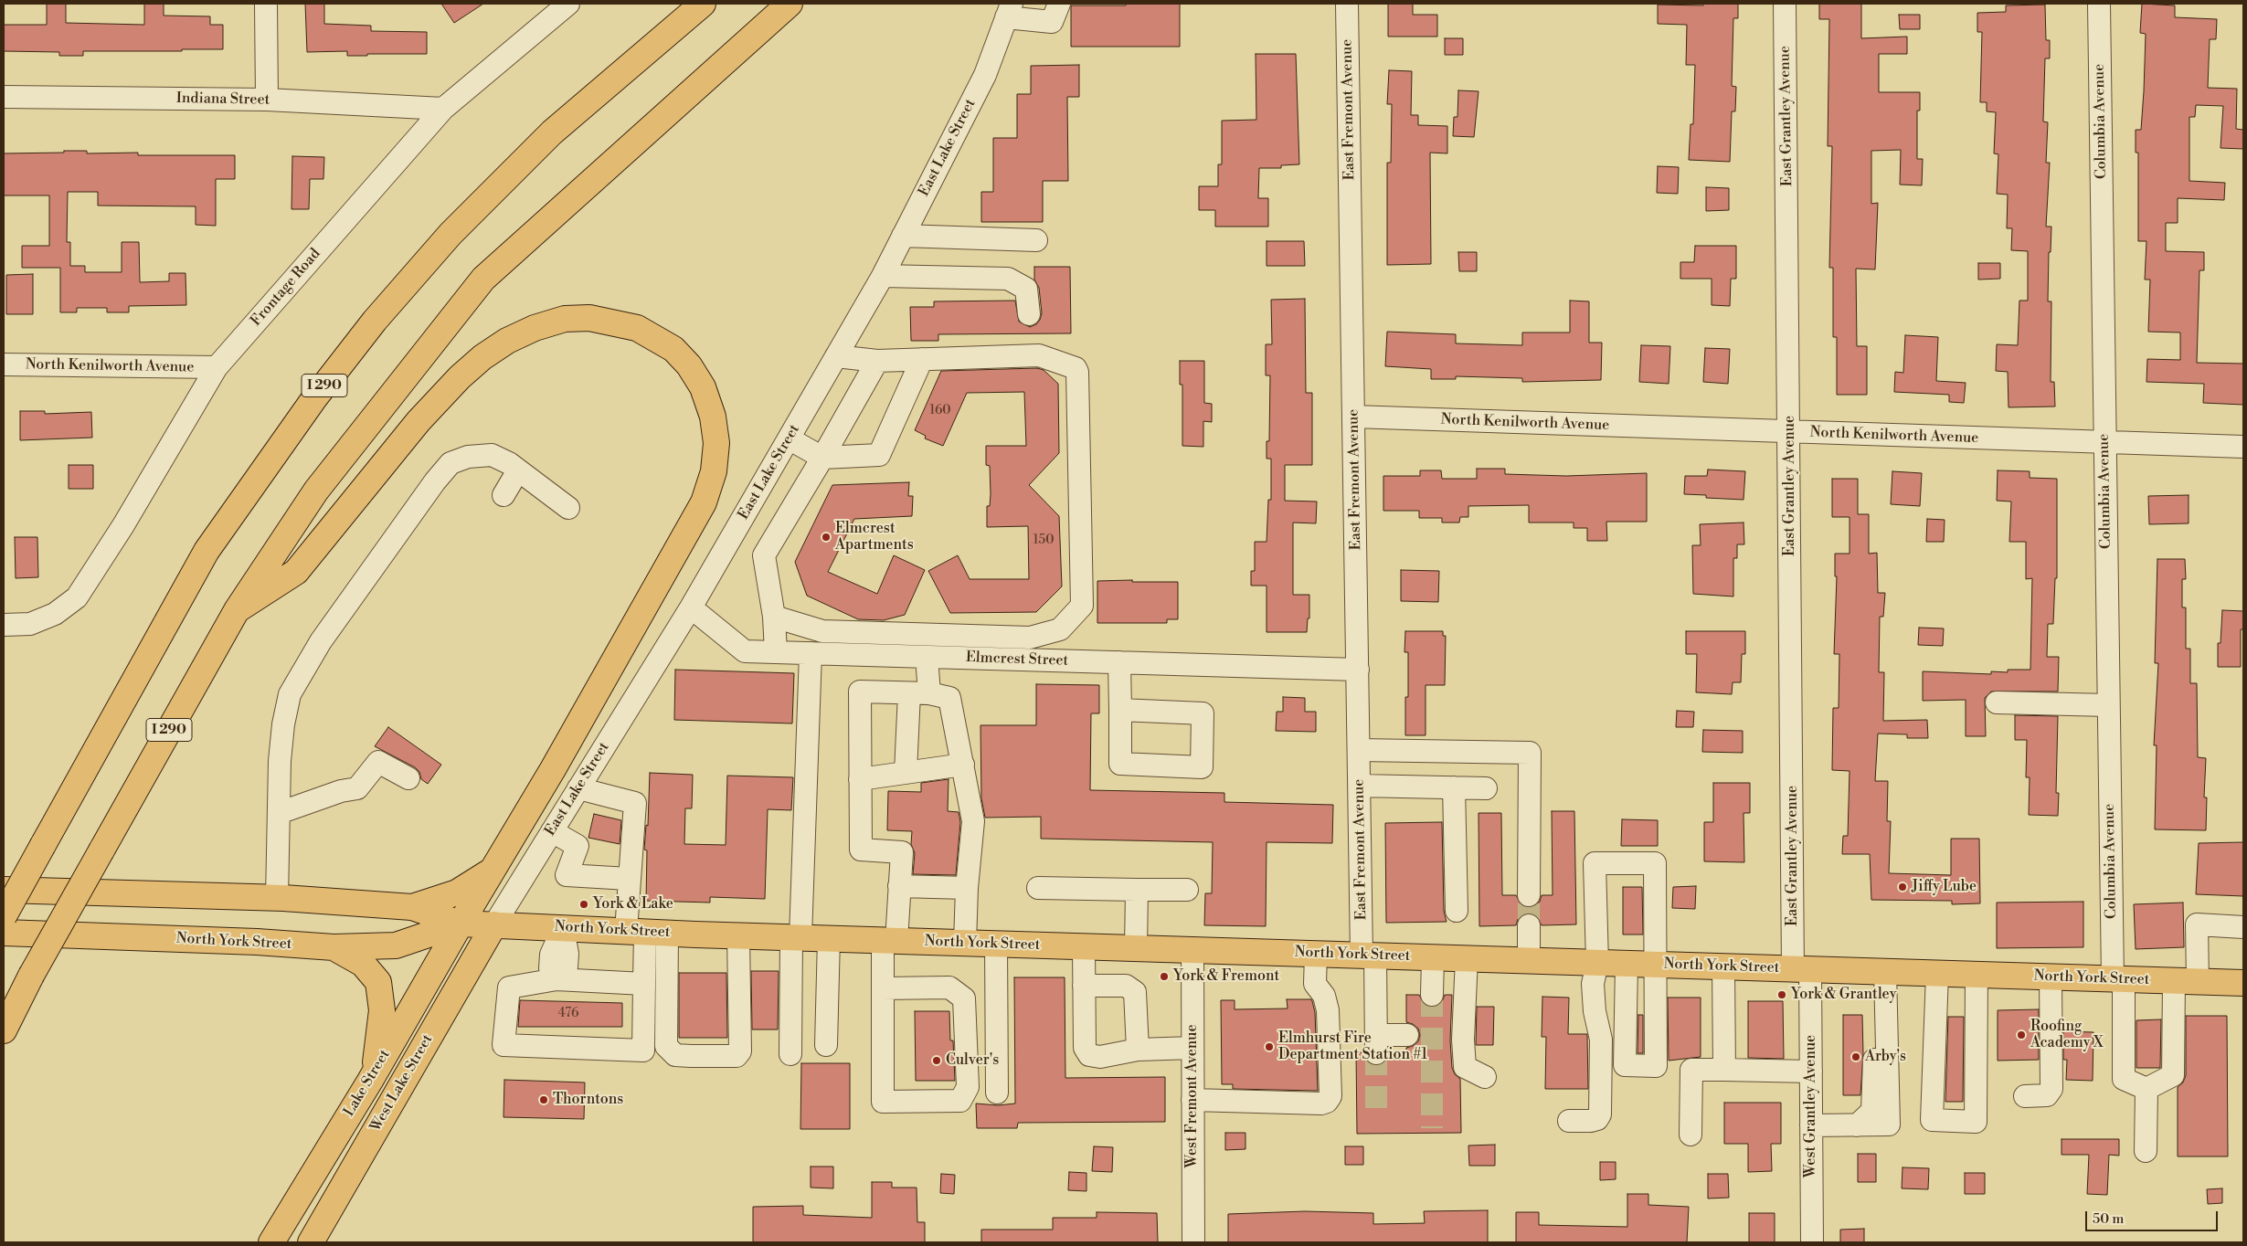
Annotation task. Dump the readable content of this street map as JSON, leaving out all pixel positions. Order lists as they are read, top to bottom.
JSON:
{
  "streets": {
    "main road": [
      "I 290",
      "North York Street",
      "Lake Street",
      "West Lake Street"
    ],
    "street": [
      "Indiana Street",
      "East Fremont Avenue",
      "East Grantley Avenue",
      "Columbia Avenue",
      "East Lake Street",
      "Frontage Road",
      "North Kenilworth Avenue",
      "Elmcrest Street",
      "West Fremont Avenue",
      "West Grantley Avenue"
    ]
  },
  "crossings": [
    ["Indiana Street", "Frontage Road"],
    ["East Fremont Avenue", "North Kenilworth Avenue"],
    ["East Fremont Avenue", "Elmcrest Street"],
    ["East Fremont Avenue", "North York Street"],
    ["East Grantley Avenue", "North Kenilworth Avenue"],
    ["East Grantley Avenue", "North York Street"],
    ["East Grantley Avenue", "West Grantley Avenue"],
    ["Columbia Avenue", "North Kenilworth Avenue"],
    ["Columbia Avenue", "North York Street"],
    ["East Lake Street", "Elmcrest Street"],
    ["East Lake Street", "North York Street"],
    ["East Lake Street", "West Lake Street"],
    ["Frontage Road", "North Kenilworth Avenue"],
    ["I 290", "Lake Street"],
    ["North York Street", "Lake Street"],
    ["North York Street", "West Lake Street"],
    ["North York Street", "West Fremont Avenue"],
    ["North York Street", "West Grantley Avenue"]
  ],
  "places": [
    "Elmcrest Apartments",
    "Jiffy Lube",
    "York & Lake",
    "York & Fremont",
    "York & Grantley",
    "Roofing Academy X",
    "Elmhurst Fire Department Station #1",
    "Arby's",
    "Culver's",
    "Thorntons"
  ],
  "house_numbers": ["160", "150", "476"],
  "scale_bar": "50 m"
}
